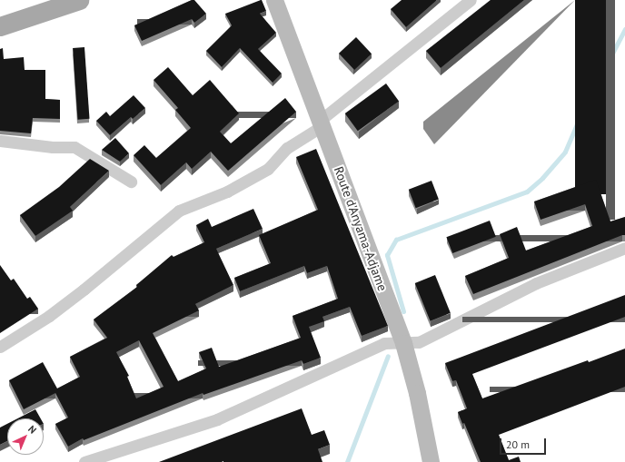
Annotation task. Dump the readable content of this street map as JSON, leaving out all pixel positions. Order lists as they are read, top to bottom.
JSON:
{
  "streets": {
    "street": ["Route d'Anyama-Adjame"]
  },
  "scale_bar": "20 m",
  "north": "top right"
}
